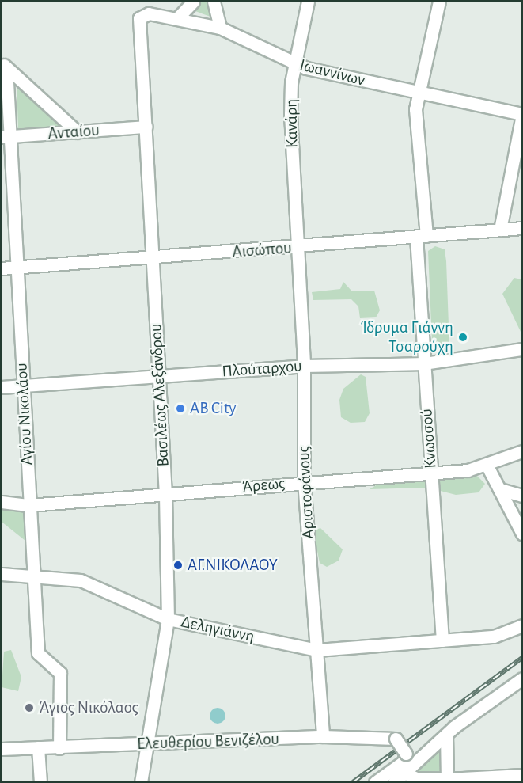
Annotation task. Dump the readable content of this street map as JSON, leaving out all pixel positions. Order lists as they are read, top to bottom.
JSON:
{
  "streets": {
    "street": [
      "Ιωαννίνων",
      "Κανάρη",
      "Ανταίου",
      "Αισώπου",
      "Πλούταρχου",
      "Βασιλέως Αλεξάνδρου",
      "Αγίου Νικολάου",
      "Κνωσσού",
      "Άρεως",
      "Αριστοφάνους",
      "Δεληγιάννη",
      "Ελευθερίου Βενιζέλου"
    ]
  },
  "crossings": [
    ["Ιωαννίνων", "Κανάρη"],
    ["Ιωαννίνων", "Βασιλέως Αλεξάνδρου"],
    ["Ιωαννίνων", "Κνωσσού"],
    ["Κανάρη", "Αισώπου"],
    ["Κανάρη", "Αριστοφάνους"],
    ["Ανταίου", "Βασιλέως Αλεξάνδρου"],
    ["Ανταίου", "Αγίου Νικολάου"],
    ["Αισώπου", "Βασιλέως Αλεξάνδρου"],
    ["Αισώπου", "Αγίου Νικολάου"],
    ["Αισώπου", "Κνωσσού"],
    ["Αισώπου", "Αριστοφάνους"],
    ["Πλούταρχου", "Βασιλέως Αλεξάνδρου"],
    ["Πλούταρχου", "Αγίου Νικολάου"],
    ["Πλούταρχου", "Κνωσσού"],
    ["Πλούταρχου", "Αριστοφάνους"],
    ["Βασιλέως Αλεξάνδρου", "Άρεως"],
    ["Βασιλέως Αλεξάνδρου", "Δεληγιάννη"],
    ["Βασιλέως Αλεξάνδρου", "Ελευθερίου Βενιζέλου"],
    ["Αγίου Νικολάου", "Άρεως"],
    ["Αγίου Νικολάου", "Δεληγιάννη"],
    ["Αγίου Νικολάου", "Ελευθερίου Βενιζέλου"],
    ["Κνωσσού", "Άρεως"],
    ["Κνωσσού", "Δεληγιάννη"],
    ["Άρεως", "Αριστοφάνους"],
    ["Αριστοφάνους", "Δεληγιάννη"],
    ["Αριστοφάνους", "Ελευθερίου Βενιζέλου"]
  ],
  "places": [
    "Ίδρυμα Γιάννη Τσαρούχη",
    "AB City",
    "ΑΓ.ΝΙΚΟΛΑΟΥ",
    "Άγιος Νικόλαος"
  ]
}
